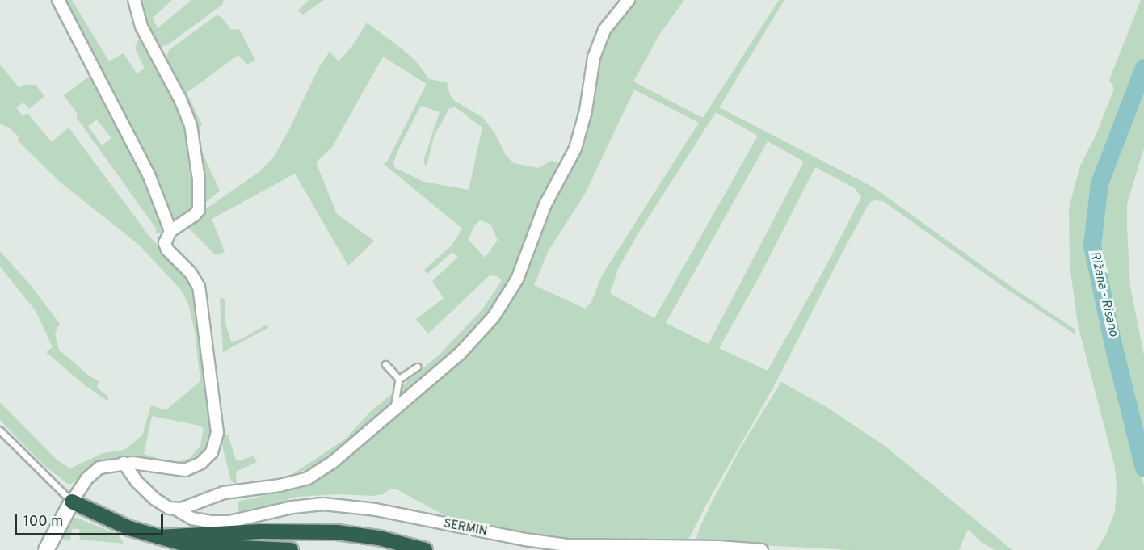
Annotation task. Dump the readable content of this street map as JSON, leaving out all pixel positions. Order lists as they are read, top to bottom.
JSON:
{
  "streets": {
    "street": ["SERMIN"]
  },
  "water": ["Rižana - Risano"],
  "scale_bar": "100 m"
}
